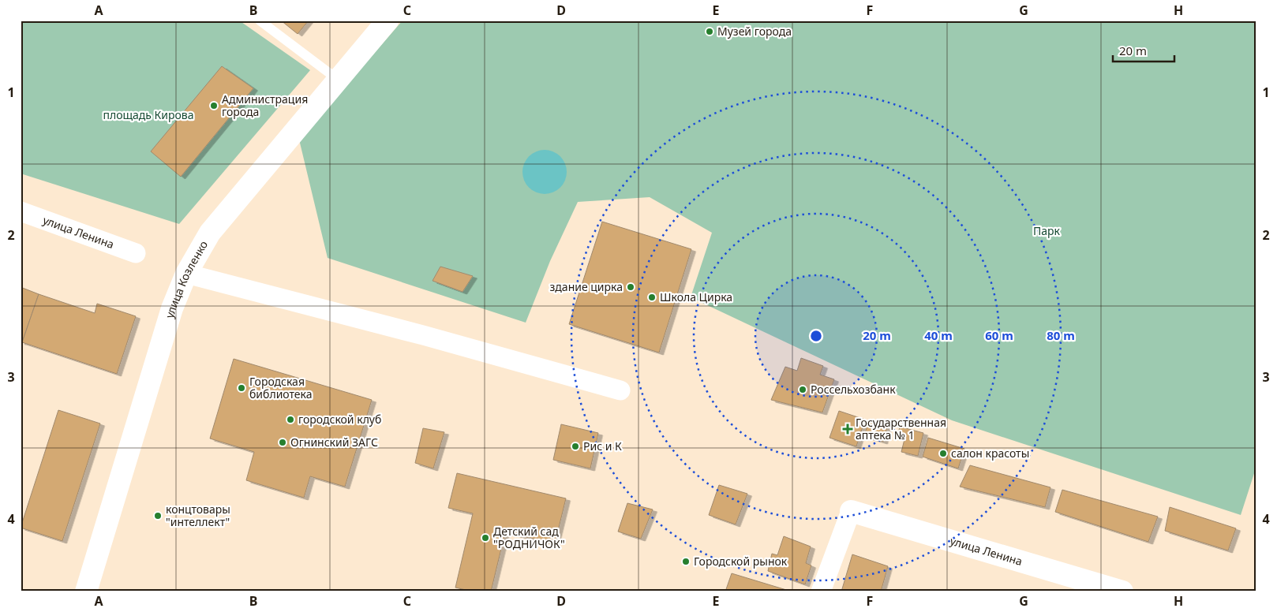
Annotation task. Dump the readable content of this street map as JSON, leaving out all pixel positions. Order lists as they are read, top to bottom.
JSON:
{
  "streets": {
    "street": ["улица Ленина", "улица Козленко"]
  },
  "parks": ["площадь Кирова", "Парк"],
  "places": {
    "other": [
      "Музей города",
      "Администрация города",
      "здание цирка",
      "Школа Цирка",
      "Городская библиотека",
      "Россельхозбанк",
      "городской клуб",
      "Огнинский ЗАГС",
      "Рис и К",
      "салон красоты",
      "концтовары \"интеллект\"",
      "Детский сад \"РОДНИЧОК\"",
      "Городской рынок"
    ],
    "health": ["Государственная аптека № 1"]
  },
  "scale_bar": "20 m",
  "grid": {
    "columns": [
      "A",
      "B",
      "C",
      "D",
      "E",
      "F",
      "G",
      "H"
    ],
    "rows": [
      "1",
      "2",
      "3",
      "4"
    ]
  },
  "rings": [
    "20 m",
    "40 m",
    "60 m",
    "80 m"
  ]
}
